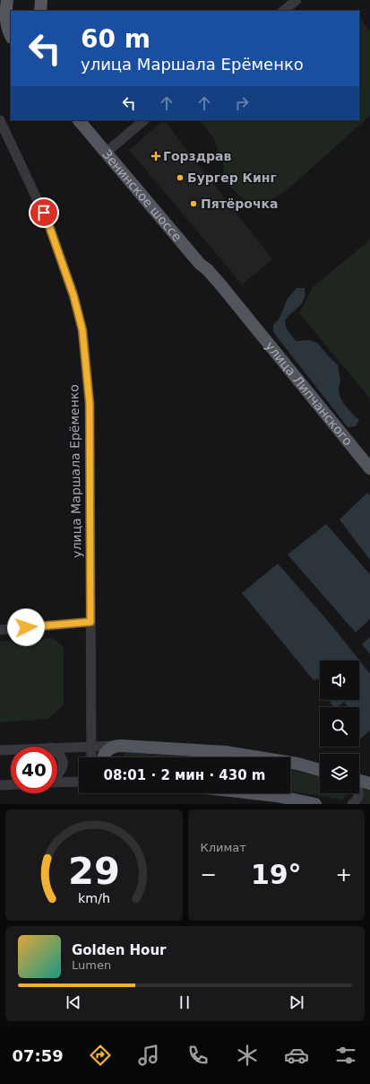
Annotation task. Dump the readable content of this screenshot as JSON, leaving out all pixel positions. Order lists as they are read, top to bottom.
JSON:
{
  "streets": {
    "main road": ["Зенинское шоссе", "улица Липчанского"],
    "street": ["улица Маршала Ерёменко"]
  },
  "crossings": [
    ["Зенинское шоссе", "улица Липчанского"]
  ],
  "places": {
    "health": ["Горздрав"],
    "other": ["Бургер Кинг", "Пятёрочка"]
  },
  "page": {
    "turn": ["60 m", "улица Маршала Ерёменко"],
    "limit": "40",
    "trip": "08:01 · 2 мин · 430 m",
    "tile": "Климат",
    "heat": ["−", "19°", "+"],
    "song": ["Golden Hour", "Lumen"],
    "tabs": "07:59",
    "gauge": ["29", "km/h"]
  }
}
